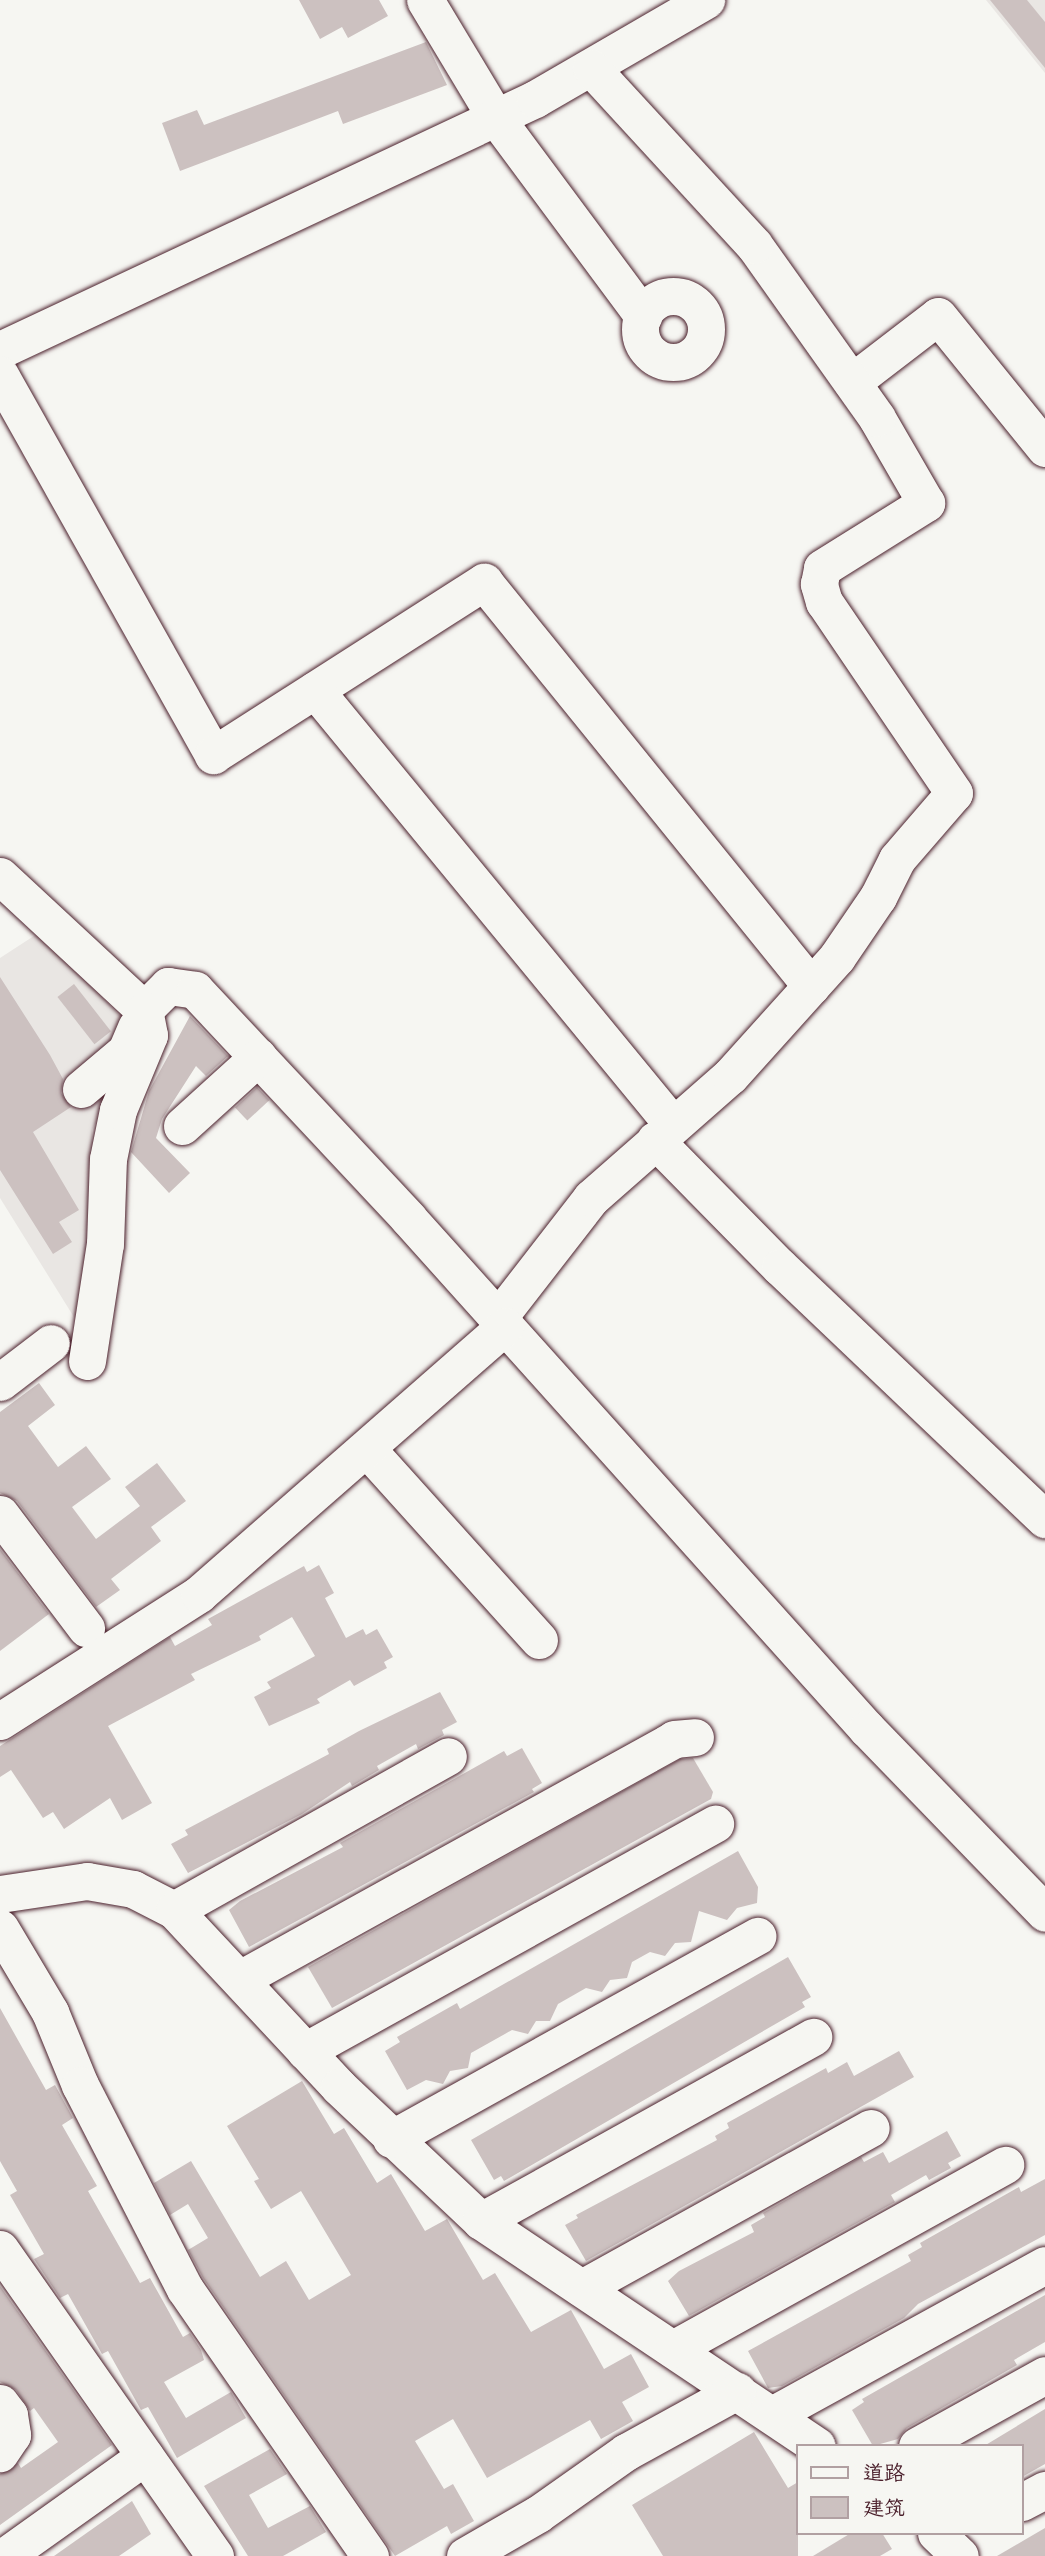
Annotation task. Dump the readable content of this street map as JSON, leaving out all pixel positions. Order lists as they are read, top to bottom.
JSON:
{
  "legend": ["道路", "建筑"]
}
